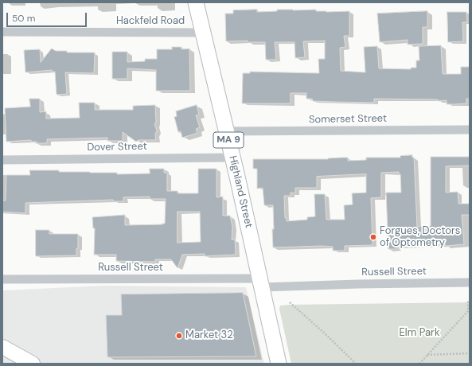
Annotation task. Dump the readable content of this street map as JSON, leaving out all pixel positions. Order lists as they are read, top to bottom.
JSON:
{
  "streets": {
    "highway": ["MA 9", "Highland Street"],
    "street": [
      "Hackfeld Road",
      "Somerset Street",
      "Dover Street",
      "Russell Street"
    ]
  },
  "crossings": [
    ["Hackfeld Road", "Highland Street"],
    ["Somerset Street", "Highland Street"],
    ["Dover Street", "Highland Street"],
    ["Highland Street", "Russell Street"]
  ],
  "parks": ["Elm Park"],
  "places": ["Forgues, Doctors of Optometry", "Market 32"],
  "scale_bar": "50 m"
}
